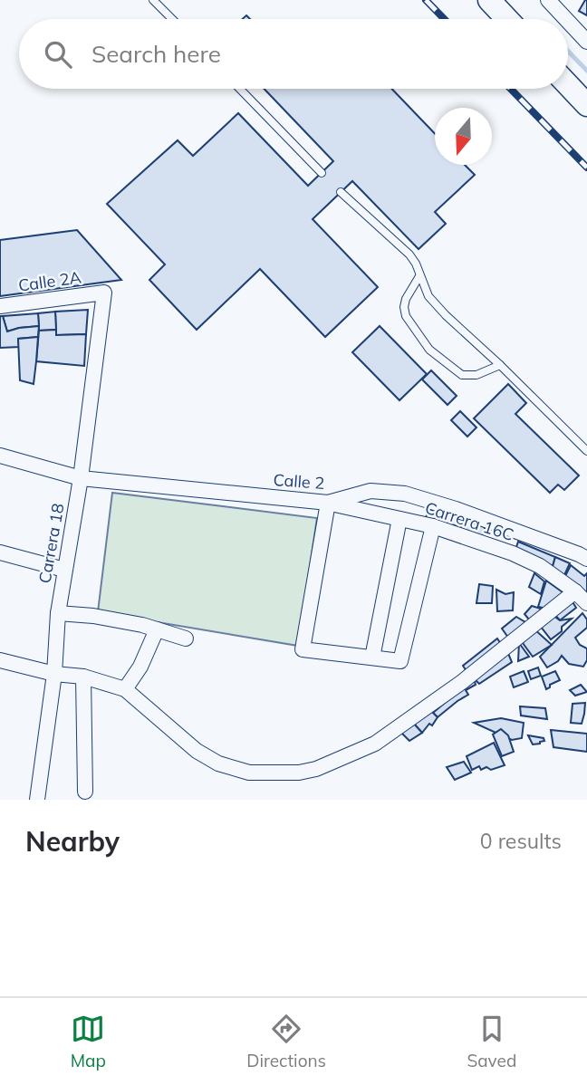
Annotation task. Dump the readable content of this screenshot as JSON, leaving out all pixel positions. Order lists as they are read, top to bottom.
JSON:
{
  "streets": {
    "street": [
      "Calle 2A",
      "Calle 2",
      "Carrera 16C",
      "Carrera 18"
    ]
  },
  "crossings": [
    ["Calle 2A", "Carrera 18"],
    ["Calle 2", "Carrera 16C"],
    ["Calle 2", "Carrera 18"]
  ],
  "north": "bottom",
  "page": {
    "search": "Search here",
    "heading": ["Nearby", "0 results"],
    "nav": ["Map", "Directions", "Saved"]
  }
}
